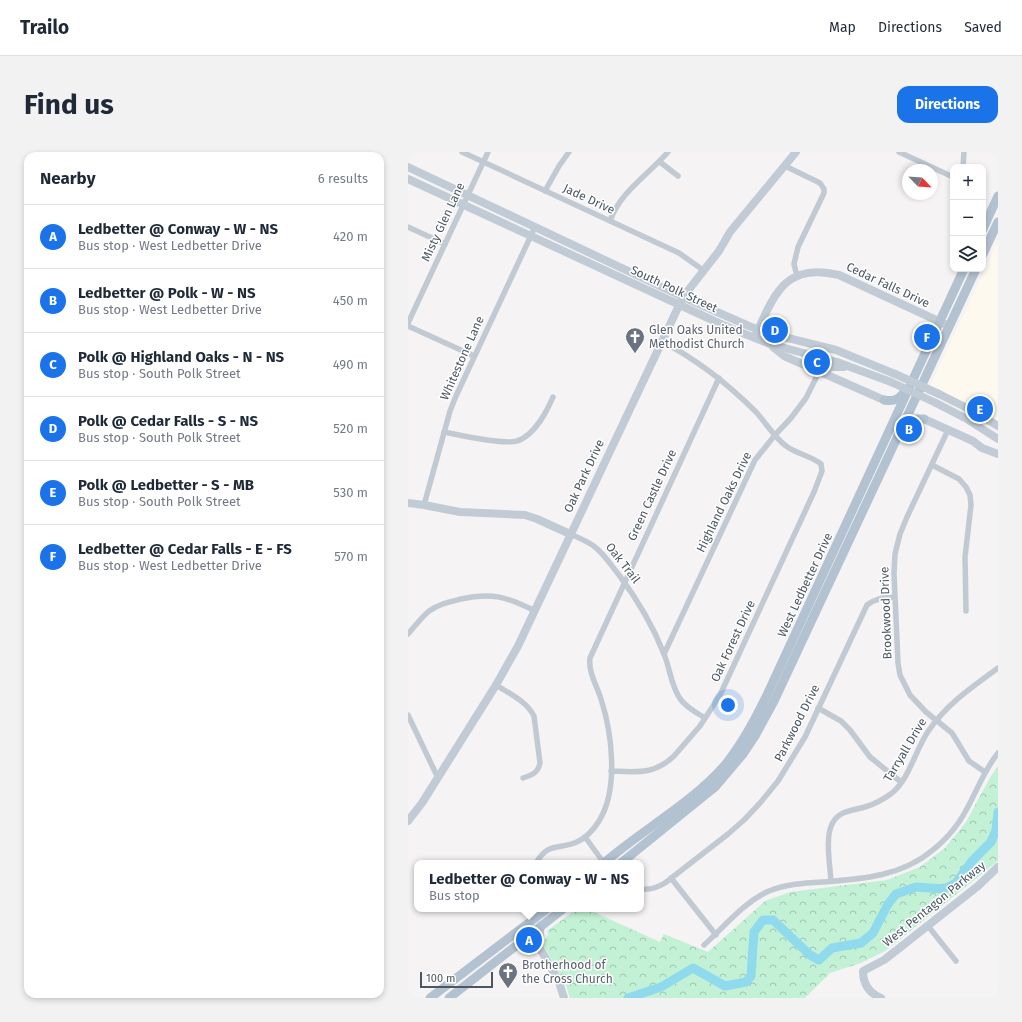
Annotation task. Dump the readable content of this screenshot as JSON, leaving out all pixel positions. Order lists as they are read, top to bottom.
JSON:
{
  "streets": {
    "main road": [
      "Cedar Falls Drive",
      "South Polk Street",
      "Oak Park Drive",
      "Oak Trail",
      "West Ledbetter Drive",
      "West Pentagon Parkway"
    ],
    "street": [
      "Jade Drive",
      "Misty Glen Lane",
      "Whitestone Lane",
      "Green Castle Drive",
      "Highland Oaks Drive",
      "Brookwood Drive",
      "Oak Forest Drive",
      "Parkwood Drive",
      "Tarryall Drive"
    ]
  },
  "crossings": [
    ["Jade Drive", "Misty Glen Lane"],
    ["Jade Drive", "Oak Park Drive"],
    ["Misty Glen Lane", "South Polk Street"],
    ["Cedar Falls Drive", "South Polk Street"],
    ["Cedar Falls Drive", "West Ledbetter Drive"],
    ["South Polk Street", "Whitestone Lane"],
    ["South Polk Street", "Oak Park Drive"],
    ["South Polk Street", "Highland Oaks Drive"],
    ["Whitestone Lane", "Oak Trail"],
    ["Oak Park Drive", "Oak Trail"],
    ["Green Castle Drive", "Oak Trail"],
    ["Green Castle Drive", "Oak Forest Drive"],
    ["Highland Oaks Drive", "Oak Trail"],
    ["Highland Oaks Drive", "Oak Forest Drive"],
    ["Oak Trail", "Oak Forest Drive"],
    ["Brookwood Drive", "Parkwood Drive"],
    ["Brookwood Drive", "Tarryall Drive"]
  ],
  "places": {
    "church": ["Glen Oaks United Methodist Church", "Brotherhood of the Cross Church"]
  },
  "scale_bar": "100 m",
  "north": "bottom right",
  "page": {
    "header": "Trailo",
    "nav": ["Map", "Directions", "Saved"],
    "buttons": "Directions",
    "title": "Find us",
    "heading": ["Nearby", "6 results"],
    "map_buttons": ["+", "−"],
    "list": [
      {
        "mark": "A",
        "name": "Ledbetter @ Conway - W - NS",
        "note": "Bus stop · West Ledbetter Drive",
        "value": "420 m"
      },
      {
        "mark": "B",
        "name": "Ledbetter @ Polk - W - NS",
        "note": "Bus stop · West Ledbetter Drive",
        "value": "450 m"
      },
      {
        "mark": "C",
        "name": "Polk @ Highland Oaks - N - NS",
        "note": "Bus stop · South Polk Street",
        "value": "490 m"
      },
      {
        "mark": "D",
        "name": "Polk @ Cedar Falls - S - NS",
        "note": "Bus stop · South Polk Street",
        "value": "520 m"
      },
      {
        "mark": "E",
        "name": "Polk @ Ledbetter - S - MB",
        "note": "Bus stop · South Polk Street",
        "value": "530 m"
      },
      {
        "mark": "F",
        "name": "Ledbetter @ Cedar Falls - E - FS",
        "note": "Bus stop · West Ledbetter Drive",
        "value": "570 m"
      }
    ],
    "pins": [
      "D",
      "F",
      "C",
      "E",
      "B",
      "A"
    ],
    "popup": ["Ledbetter @ Conway - W - NS", "Bus stop"],
    "scale": "100 m"
  }
}
